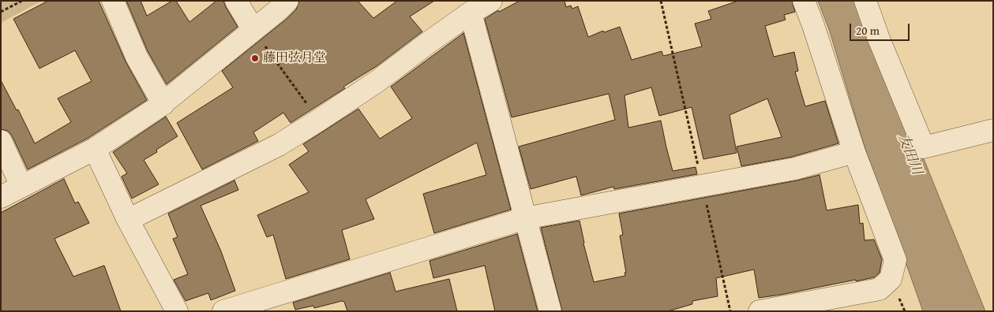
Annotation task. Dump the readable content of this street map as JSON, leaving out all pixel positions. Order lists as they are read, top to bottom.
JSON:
{
  "water": ["友田川"],
  "places": ["藤田弦月堂"],
  "scale_bar": "20 m"
}
